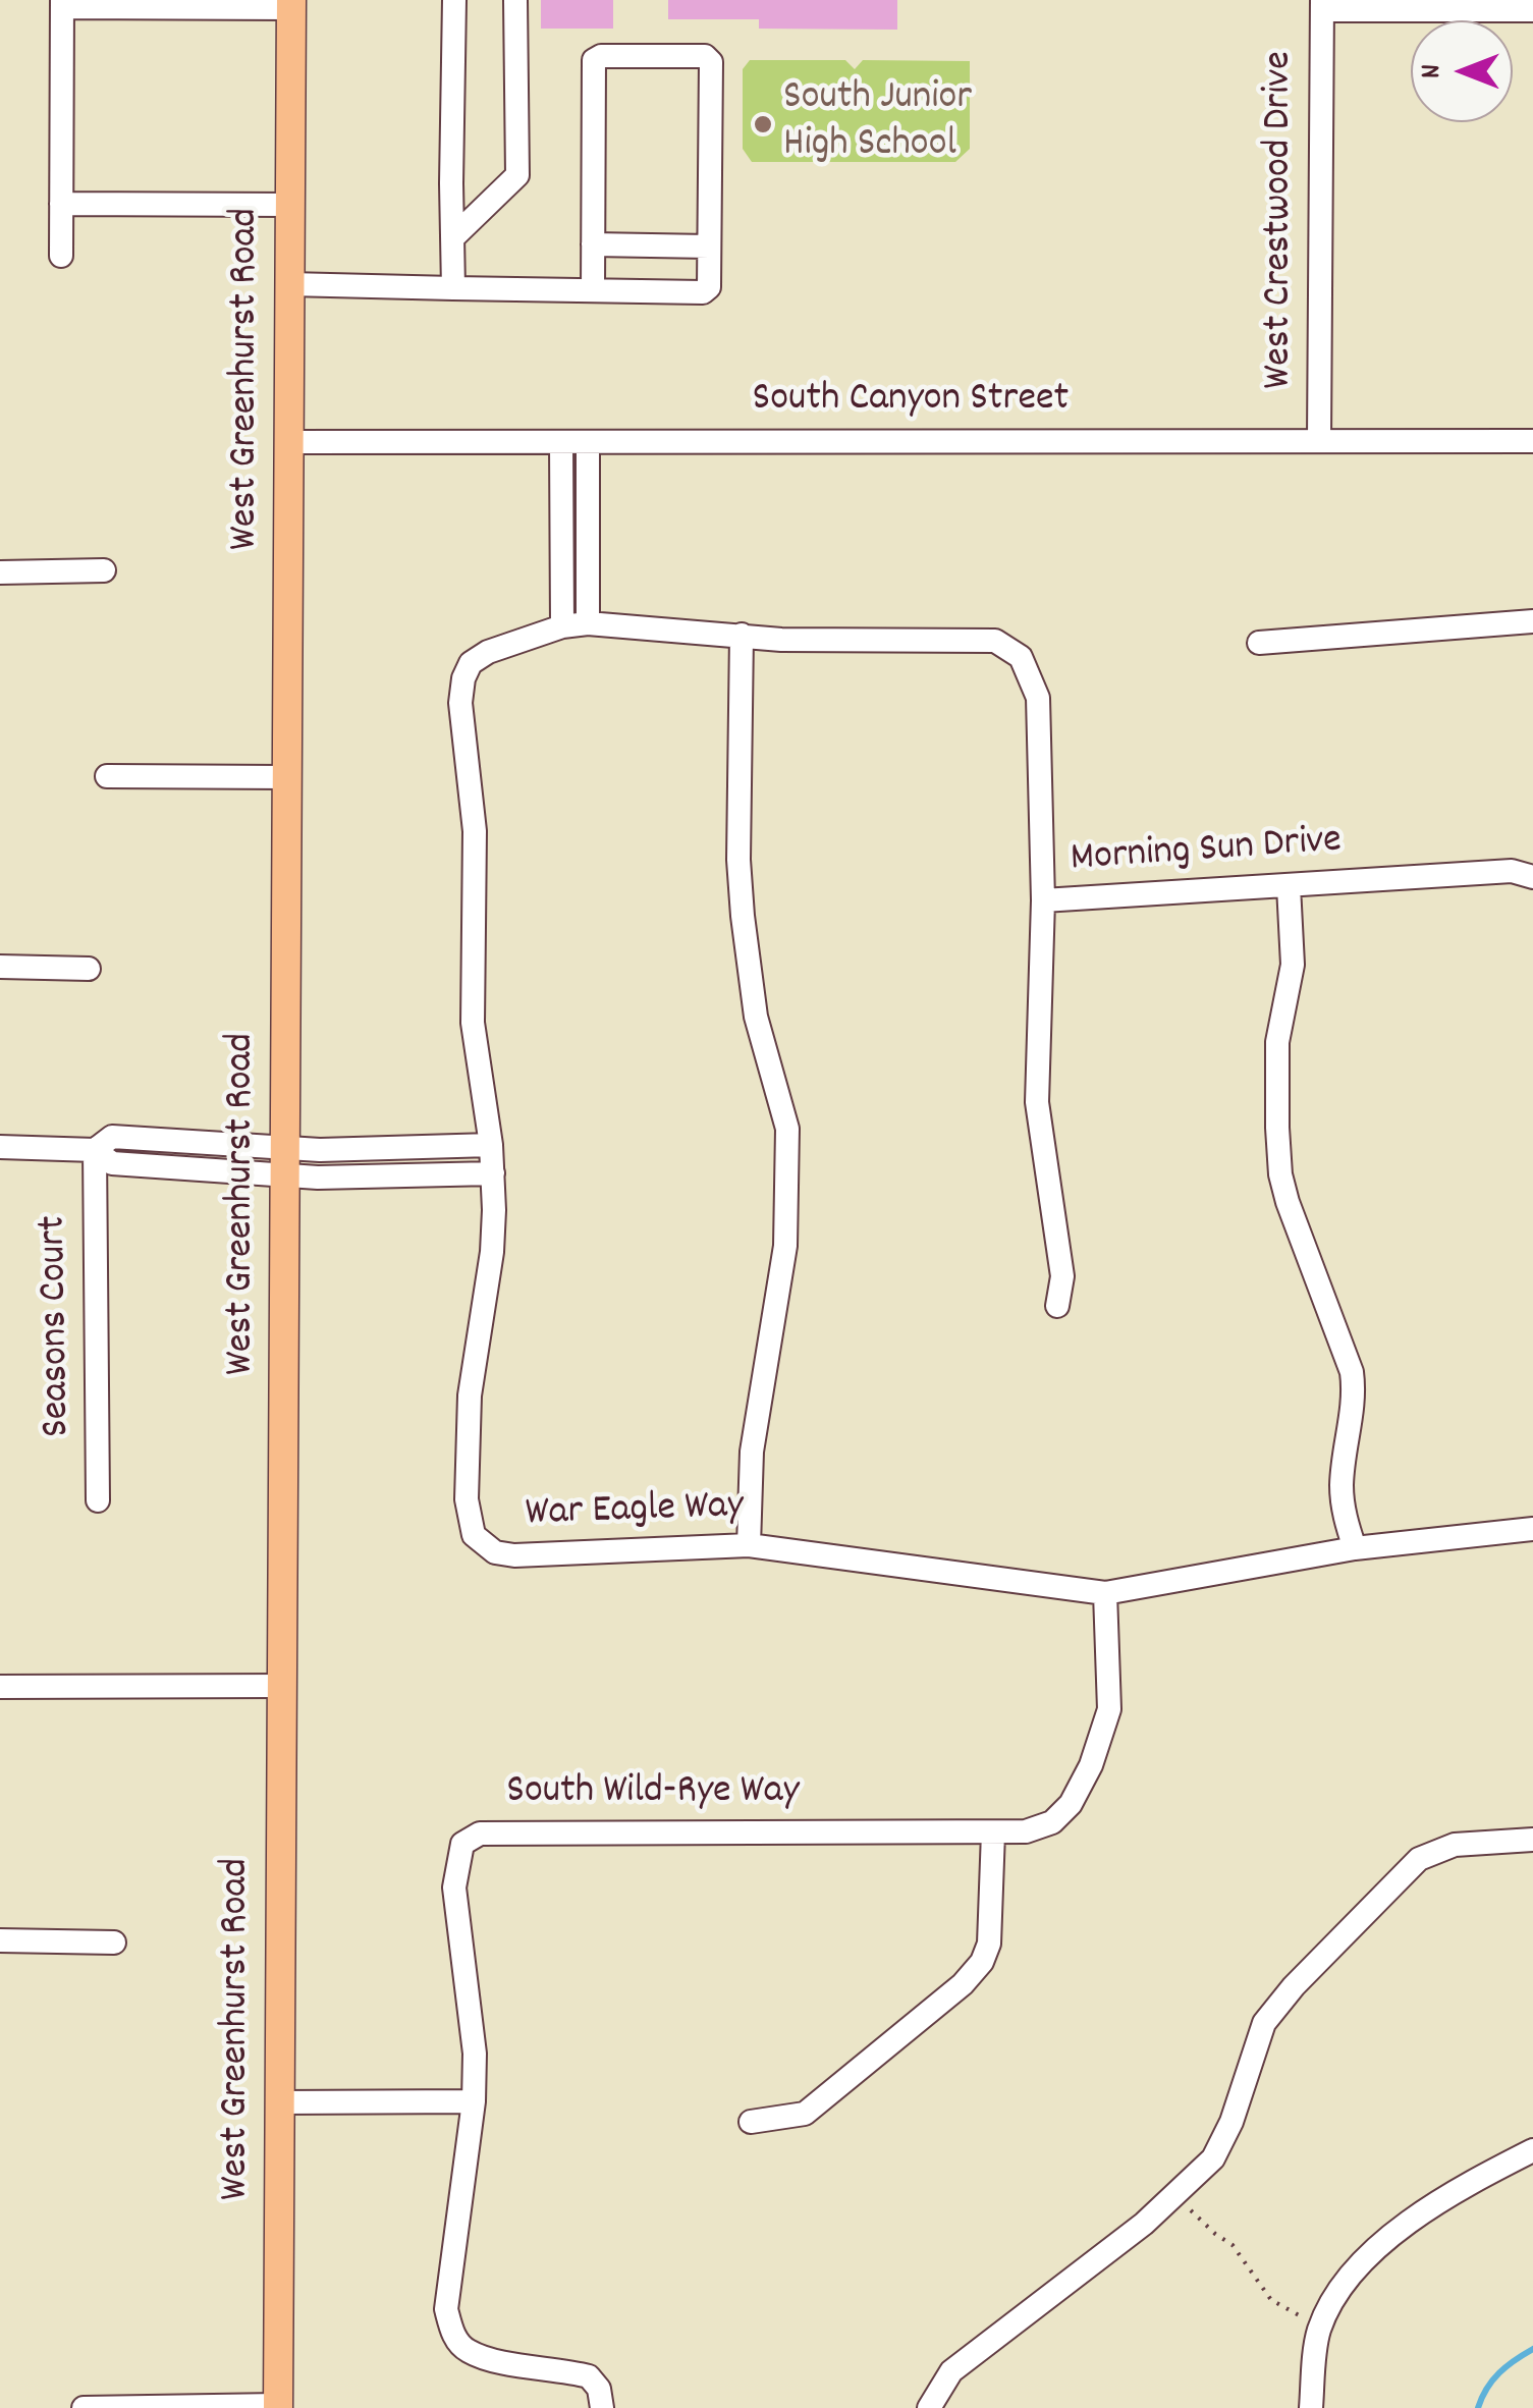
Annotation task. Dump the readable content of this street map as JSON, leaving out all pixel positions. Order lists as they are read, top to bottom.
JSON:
{
  "streets": {
    "main road": ["West Greenhurst Road"],
    "street": [
      "West Crestwood Drive",
      "South Canyon Street",
      "Morning Sun Drive",
      "Seasons Court",
      "War Eagle Way",
      "South Wild-Rye Way"
    ]
  },
  "crossings": [
    ["West Crestwood Drive", "South Canyon Street"],
    ["West Greenhurst Road", "South Canyon Street"],
    ["Morning Sun Drive", "War Eagle Way"]
  ],
  "places": ["South Junior High School"],
  "north": "left"
}
